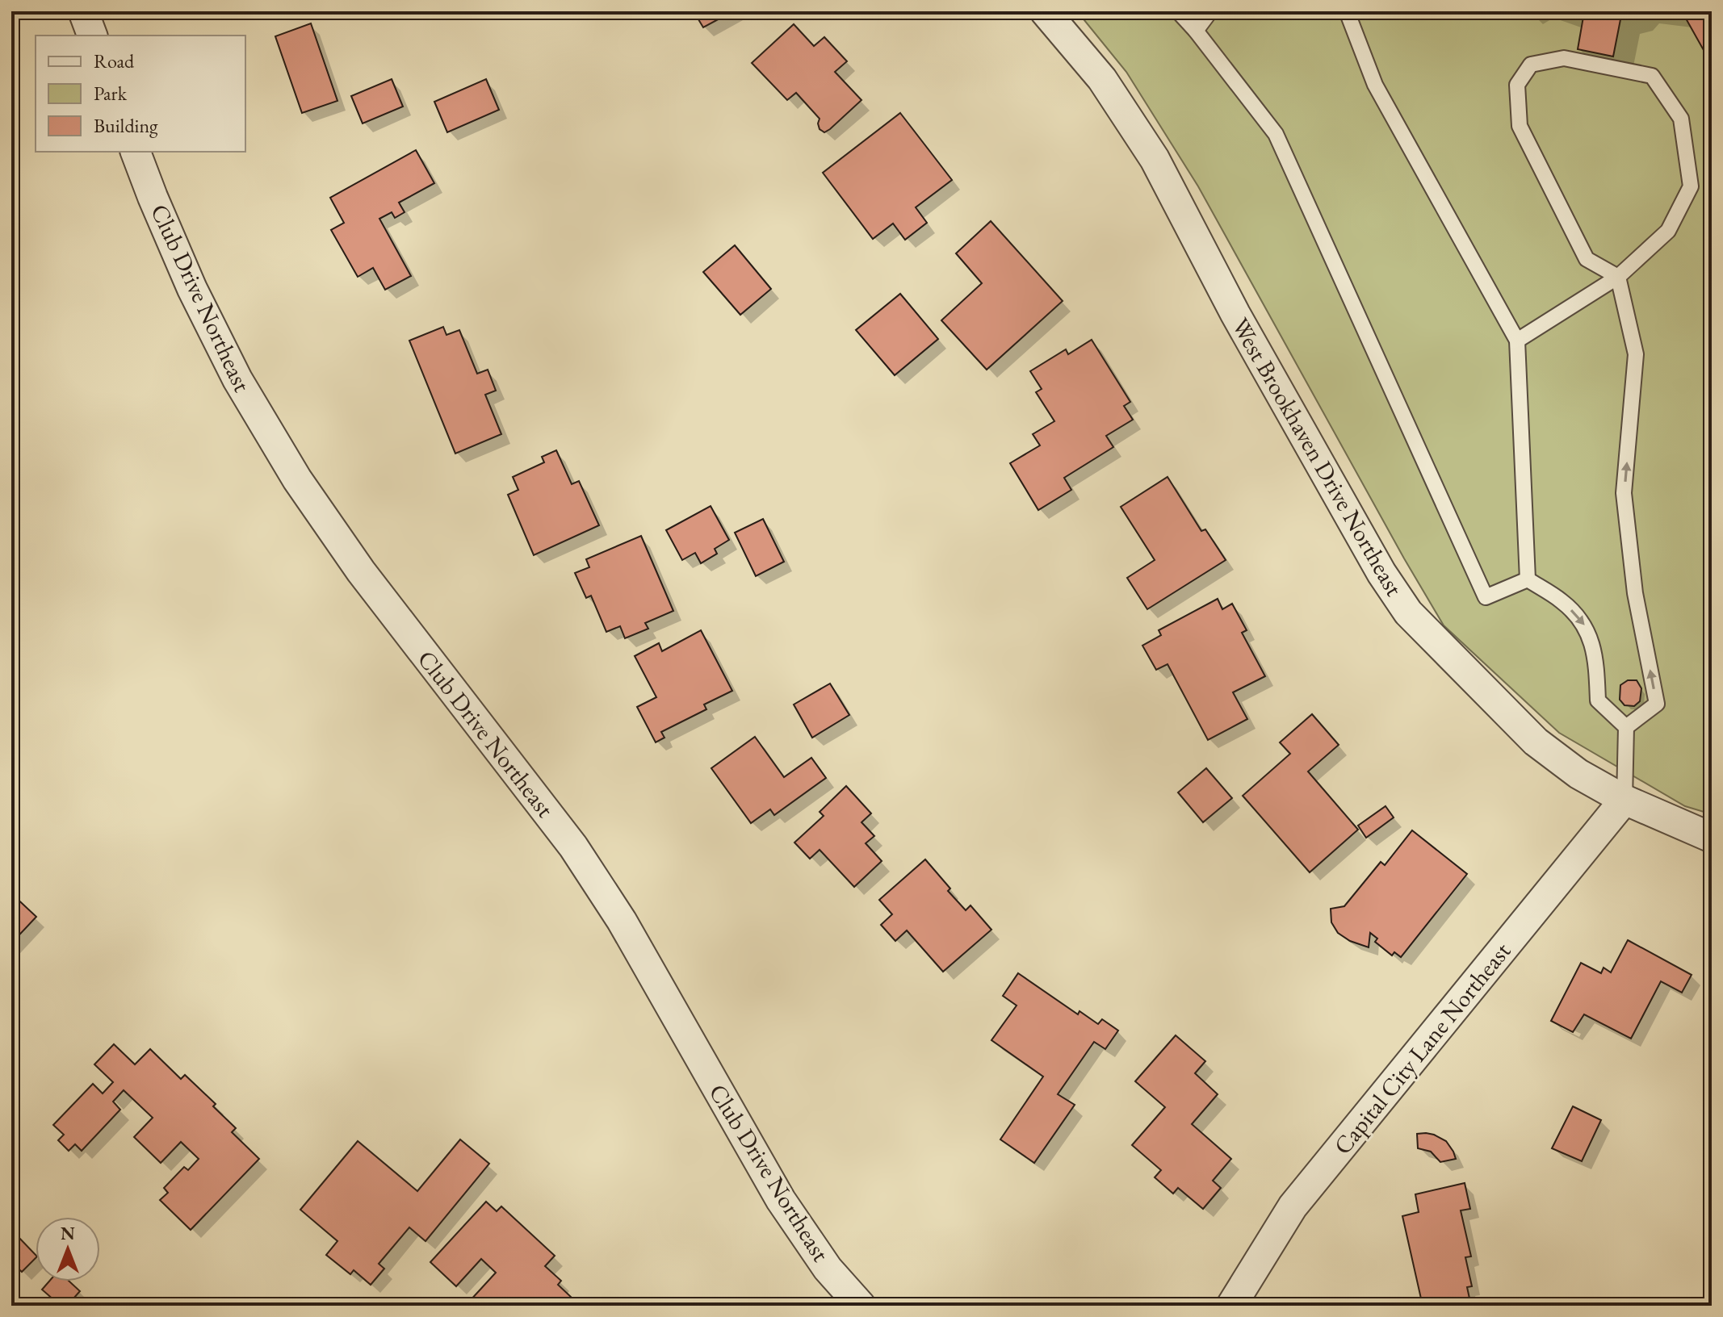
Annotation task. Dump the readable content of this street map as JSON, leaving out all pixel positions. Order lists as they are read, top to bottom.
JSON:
{
  "streets": {
    "street": ["Club Drive Northeast", "West Brookhaven Drive Northeast", "Capital City Lane Northeast"]
  },
  "crossings": [
    ["West Brookhaven Drive Northeast", "Capital City Lane Northeast"]
  ],
  "legend": ["Road", "Park", "Building"],
  "north": "top"
}
